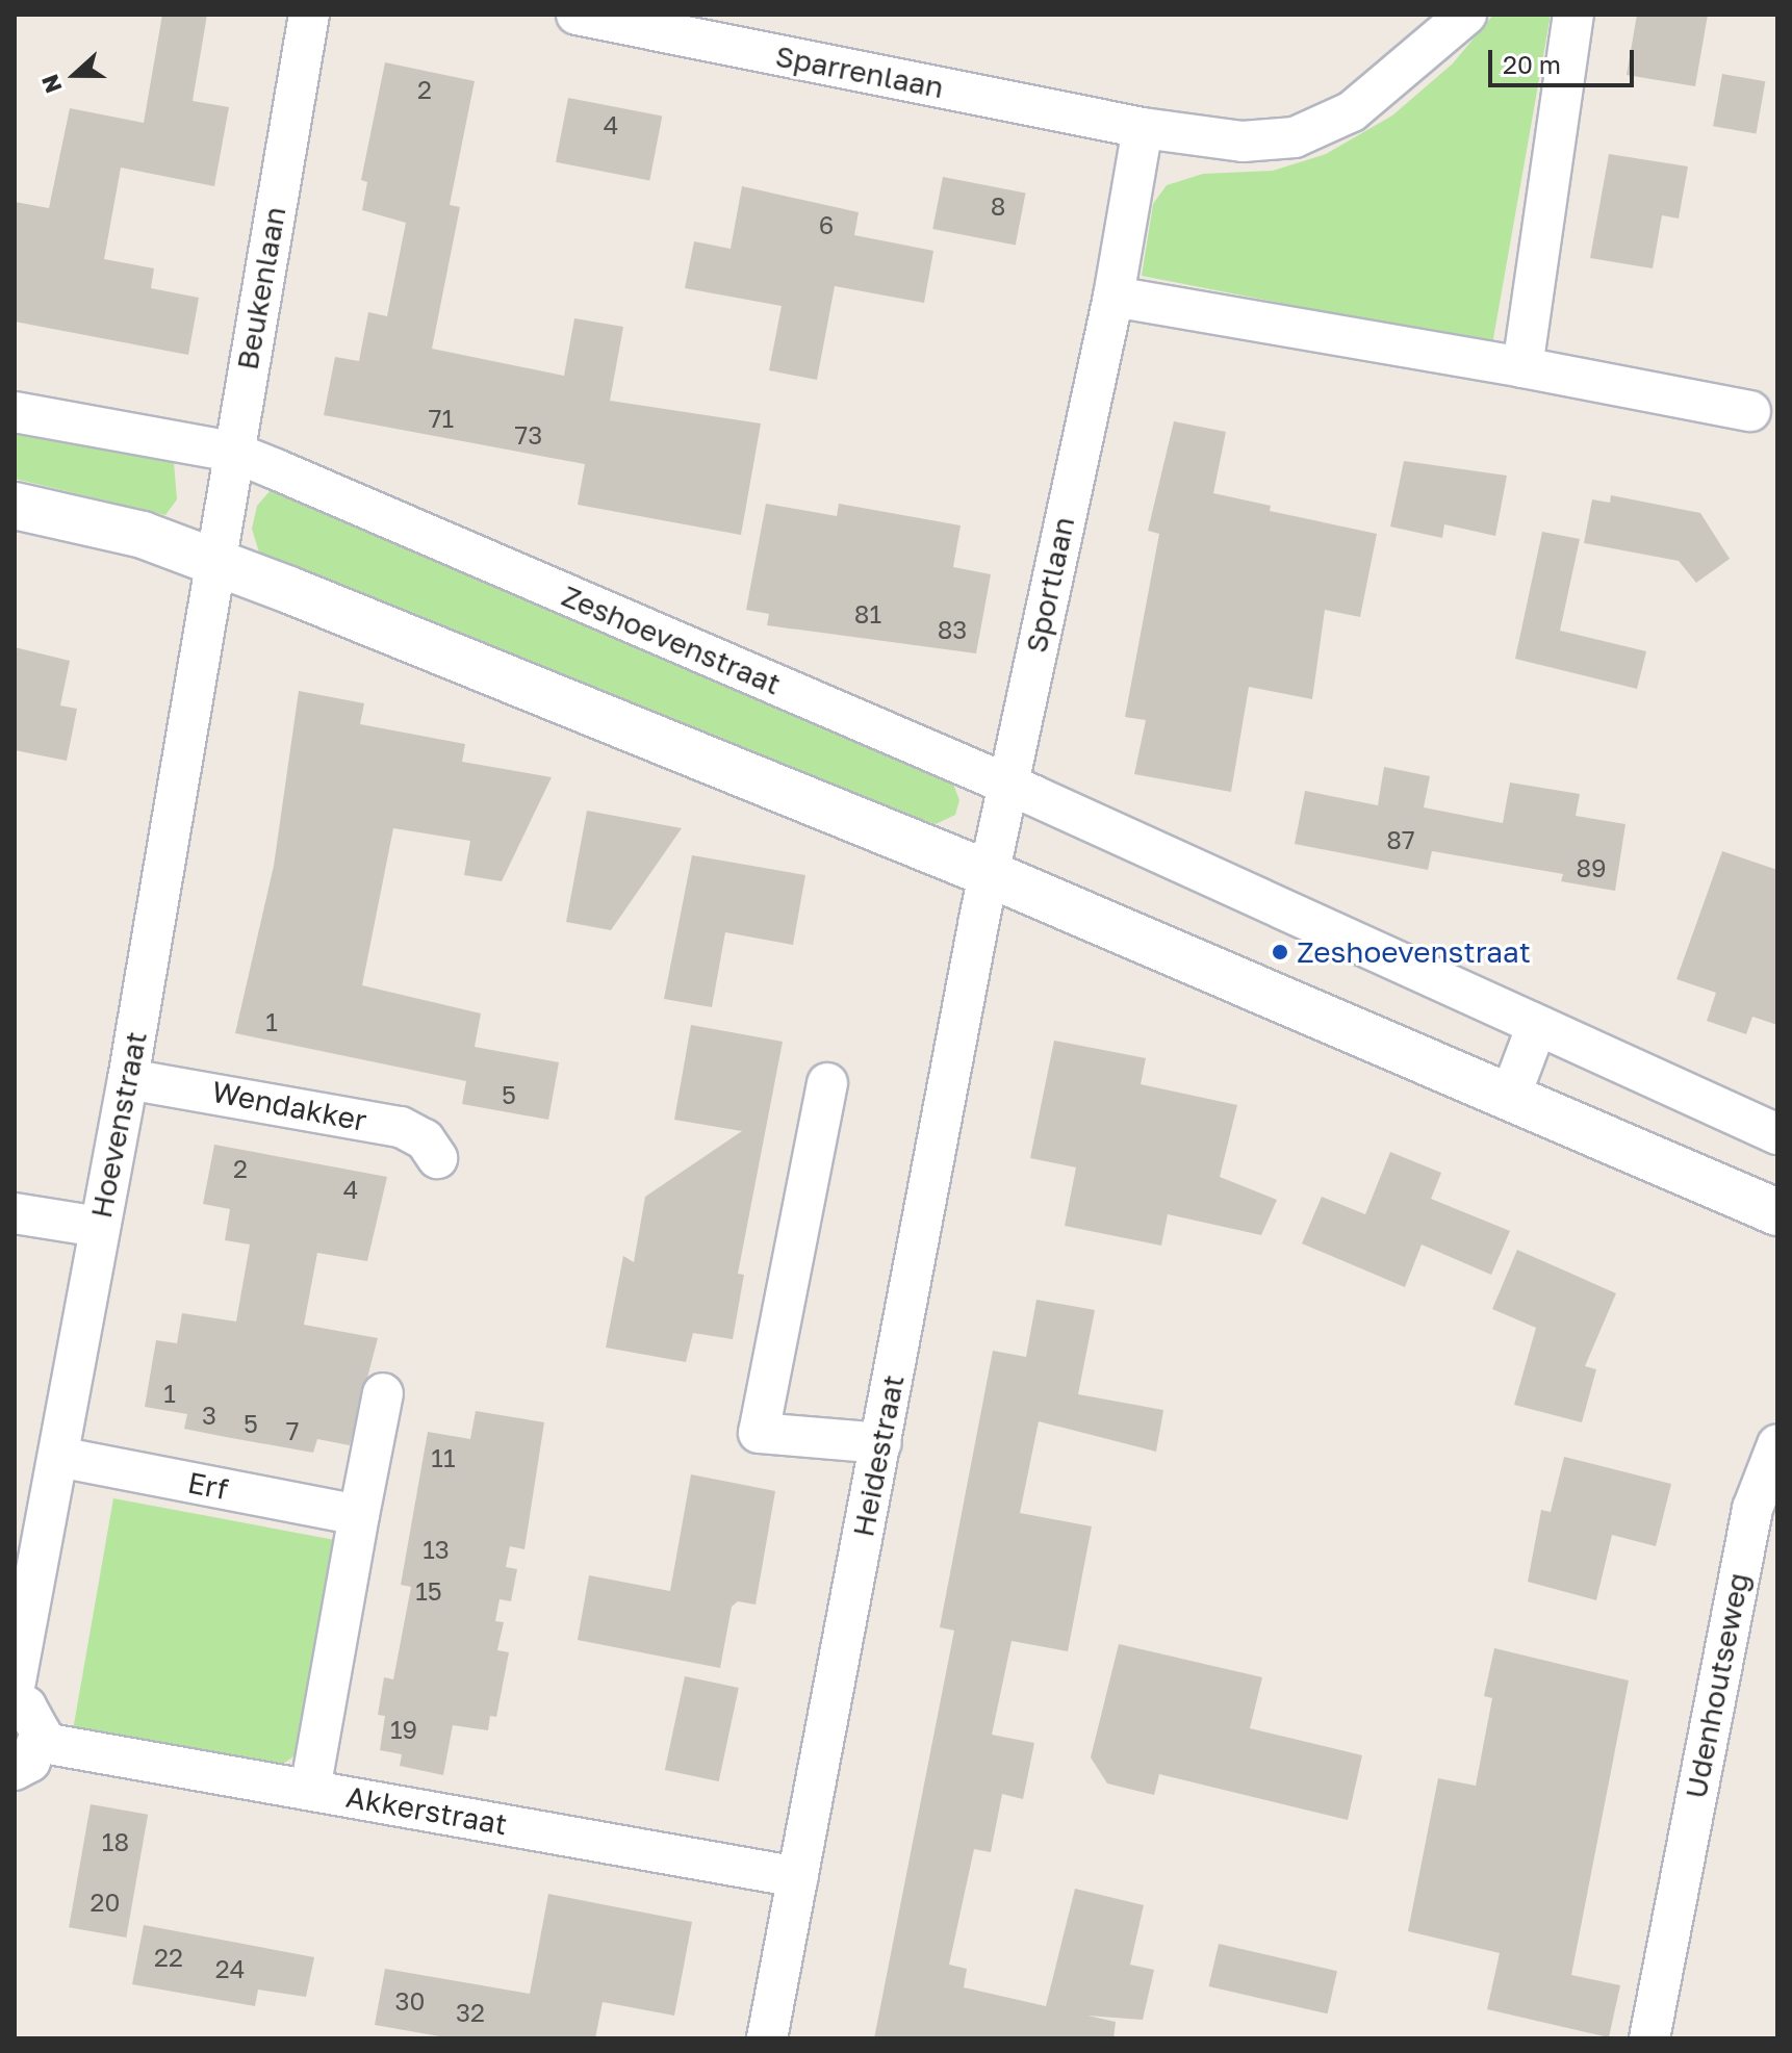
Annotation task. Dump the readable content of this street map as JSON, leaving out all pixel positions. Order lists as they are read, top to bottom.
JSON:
{
  "streets": {
    "street": [
      "Sparrenlaan",
      "Beukenlaan",
      "Sportlaan",
      "Zeshoevenstraat",
      "Wendakker",
      "Hoevenstraat",
      "Heidestraat",
      "Erf",
      "Udenhoutseweg",
      "Akkerstraat"
    ]
  },
  "crossings": [
    ["Sparrenlaan", "Sportlaan"],
    ["Beukenlaan", "Zeshoevenstraat"],
    ["Beukenlaan", "Hoevenstraat"],
    ["Sportlaan", "Zeshoevenstraat"],
    ["Sportlaan", "Heidestraat"],
    ["Wendakker", "Hoevenstraat"],
    ["Hoevenstraat", "Erf"],
    ["Heidestraat", "Akkerstraat"]
  ],
  "places": ["Zeshoevenstraat"],
  "house_numbers": [
    "2",
    "4",
    "8",
    "6",
    "71",
    "73",
    "81",
    "83",
    "87",
    "89",
    "1",
    "5",
    "2",
    "4",
    "1",
    "3",
    "5",
    "7",
    "11",
    "13",
    "15",
    "19",
    "18",
    "20",
    "22",
    "24",
    "30",
    "32"
  ],
  "scale_bar": "20 m",
  "north": "left"
}
